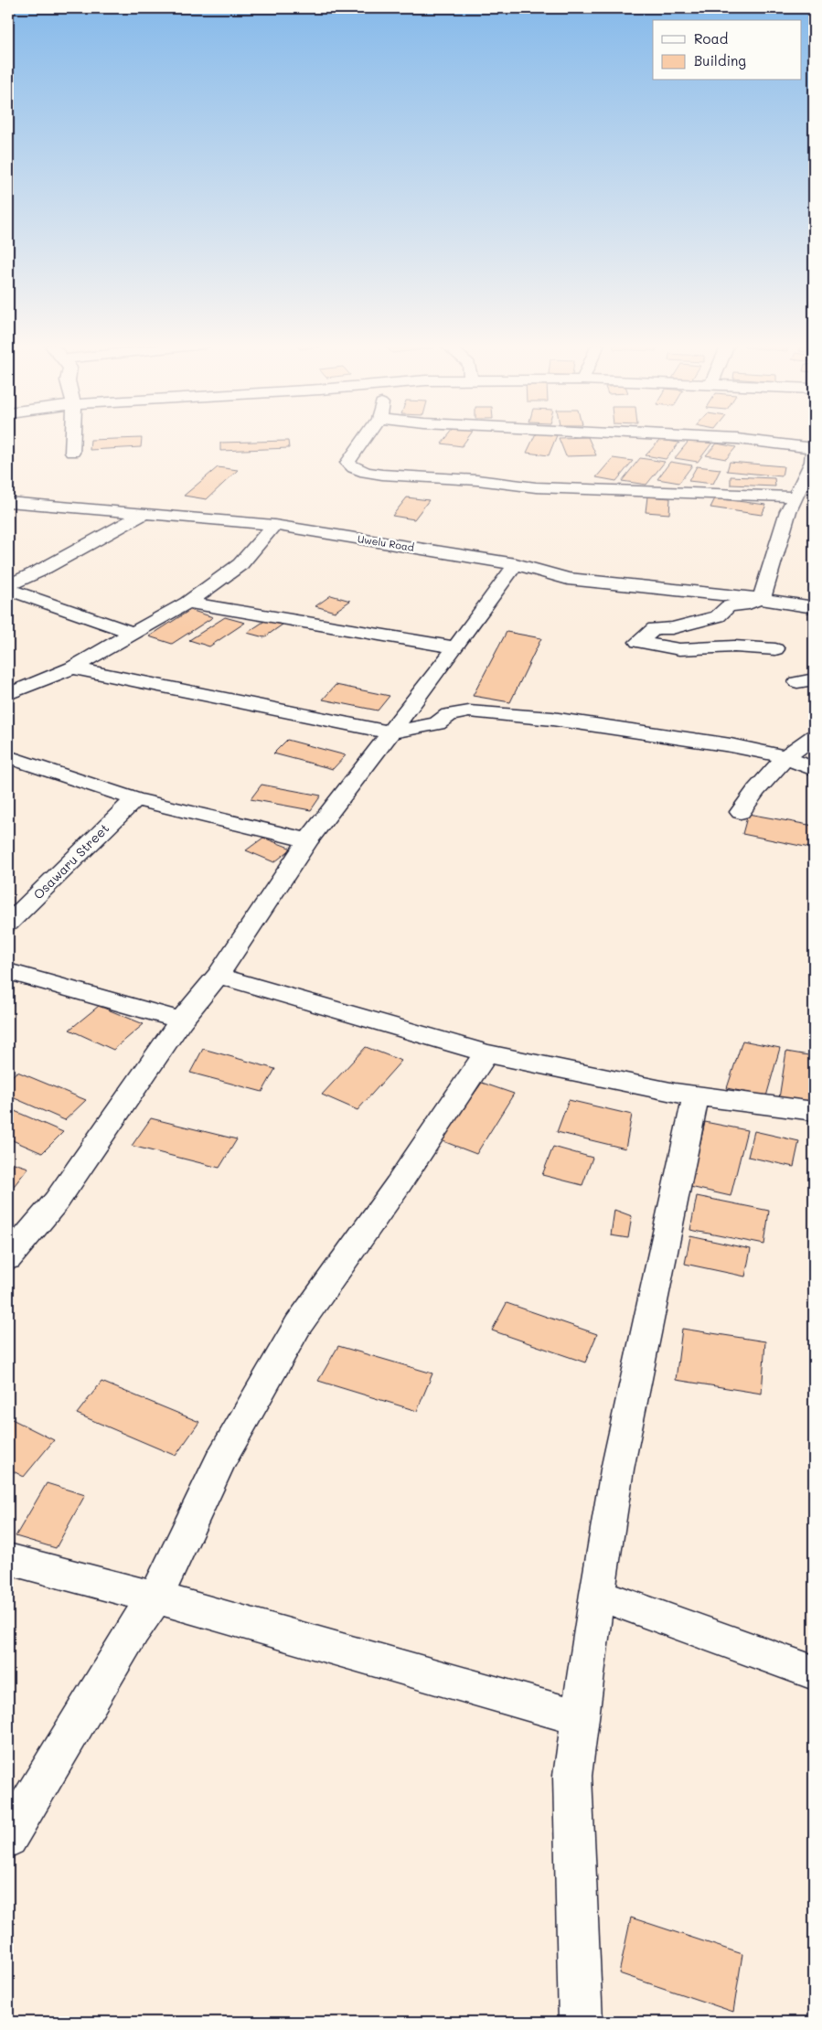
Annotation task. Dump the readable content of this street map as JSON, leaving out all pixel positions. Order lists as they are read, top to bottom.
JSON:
{
  "streets": {
    "street": ["Uwelu Road", "Osawaru Street"]
  },
  "legend": ["Road", "Building"]
}
